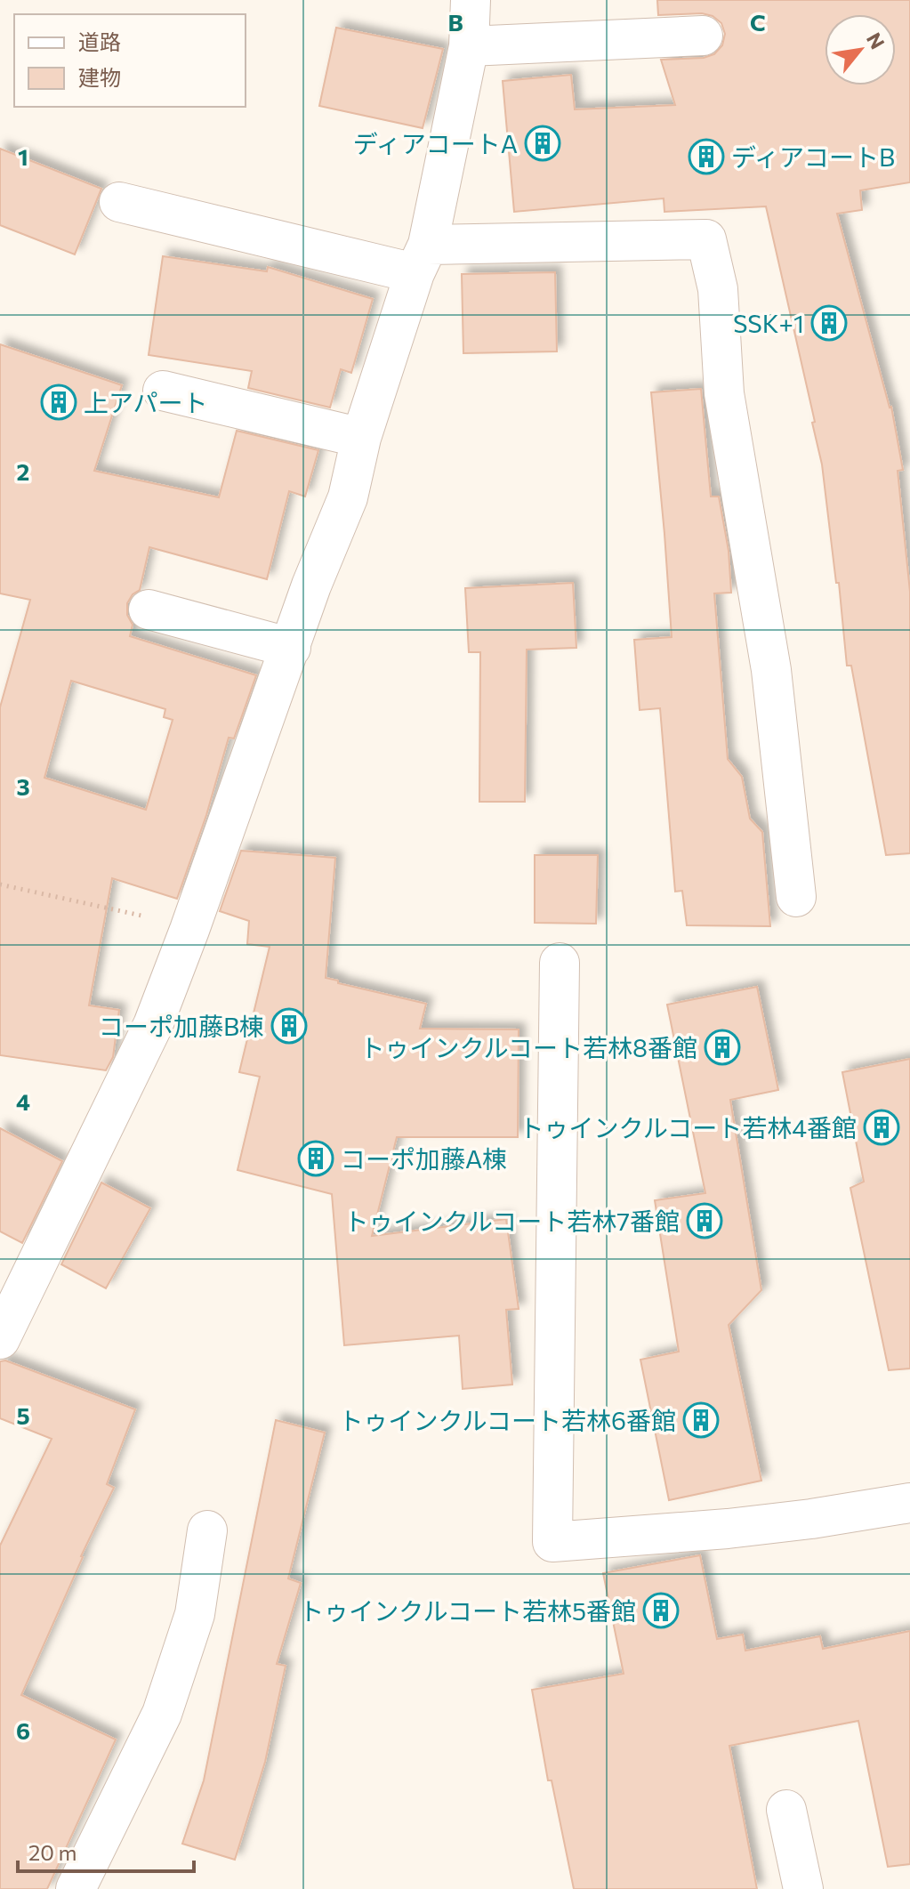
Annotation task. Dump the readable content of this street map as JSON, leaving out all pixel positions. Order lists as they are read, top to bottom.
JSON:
{
  "places": {
    "building": [
      "ディアコートA",
      "ディアコートB",
      "SSK+1",
      "上アパート",
      "コーポ加藤B棟",
      "トゥインクルコート若林8番館",
      "トゥインクルコート若林4番館",
      "コーポ加藤A棟",
      "トゥインクルコート若林7番館",
      "トゥインクルコート若林6番館",
      "トゥインクルコート若林5番館"
    ]
  },
  "legend": ["道路", "建物"],
  "scale_bar": "20 m",
  "north": "top right",
  "grid": {
    "columns": ["B", "C"],
    "rows": [
      "1",
      "2",
      "3",
      "4",
      "5",
      "6"
    ]
  }
}
